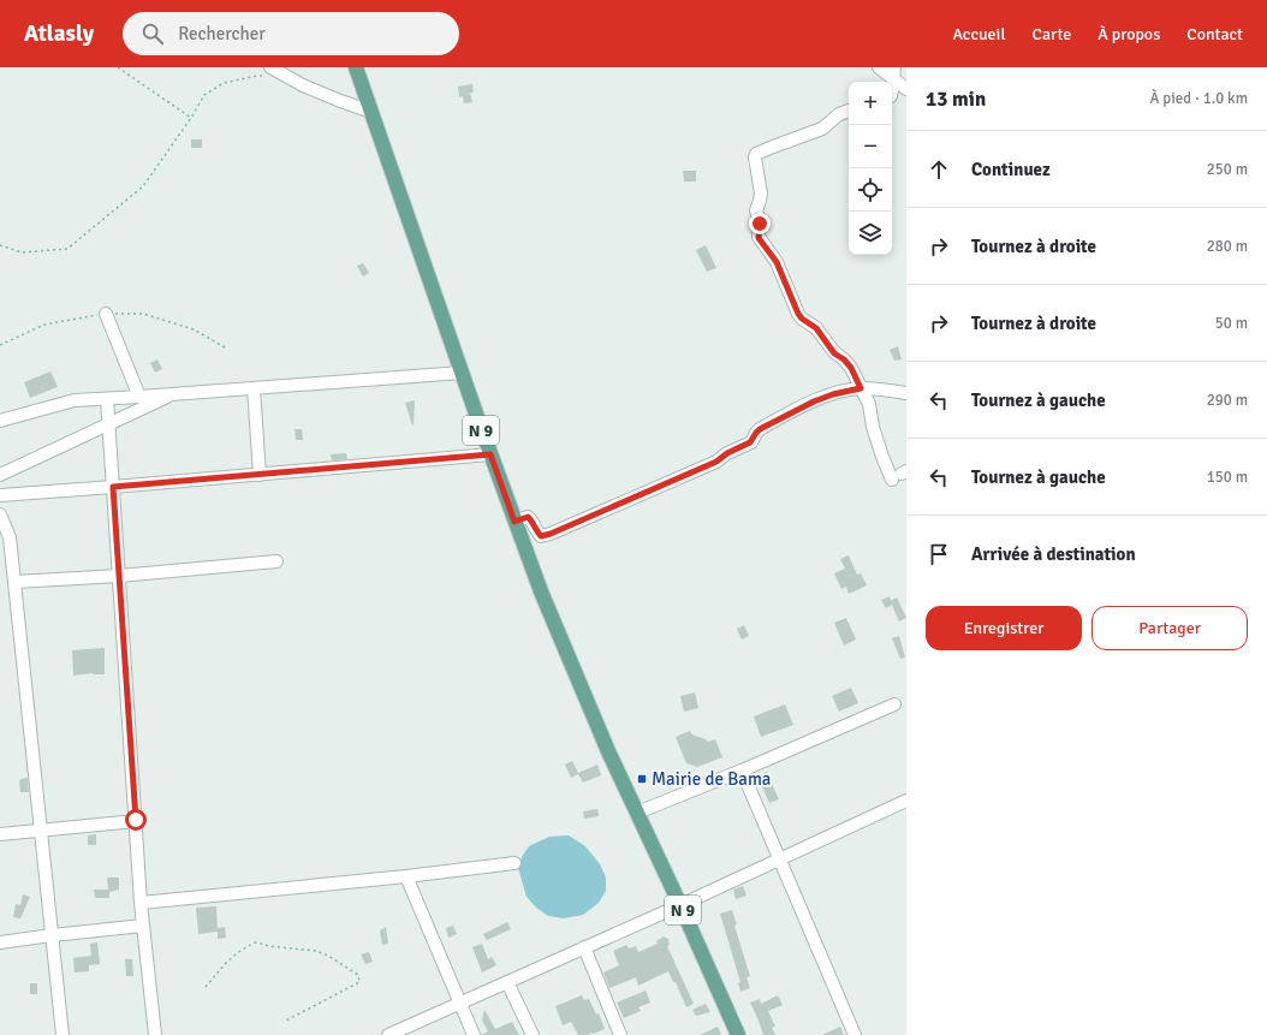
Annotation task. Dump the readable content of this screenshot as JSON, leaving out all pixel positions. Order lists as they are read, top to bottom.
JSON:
{
  "streets": {
    "main road": ["N 9"]
  },
  "places": {
    "transit": ["Mairie de Bama"]
  },
  "page": {
    "header": "Atlasly",
    "search": "Rechercher",
    "nav": [
      "Accueil",
      "Carte",
      "À propos",
      "Contact"
    ],
    "heading": ["13 min", "À pied · 1.0 km"],
    "map_buttons": ["+", "−"],
    "list": [
      ["Continuez", "250 m"],
      ["Tournez à droite", "280 m"],
      ["Tournez à droite", "50 m"],
      ["Tournez à gauche", "290 m"],
      ["Tournez à gauche", "150 m"],
      "Arrivée à destination"
    ],
    "buttons": ["Enregistrer", "Partager"]
  }
}
